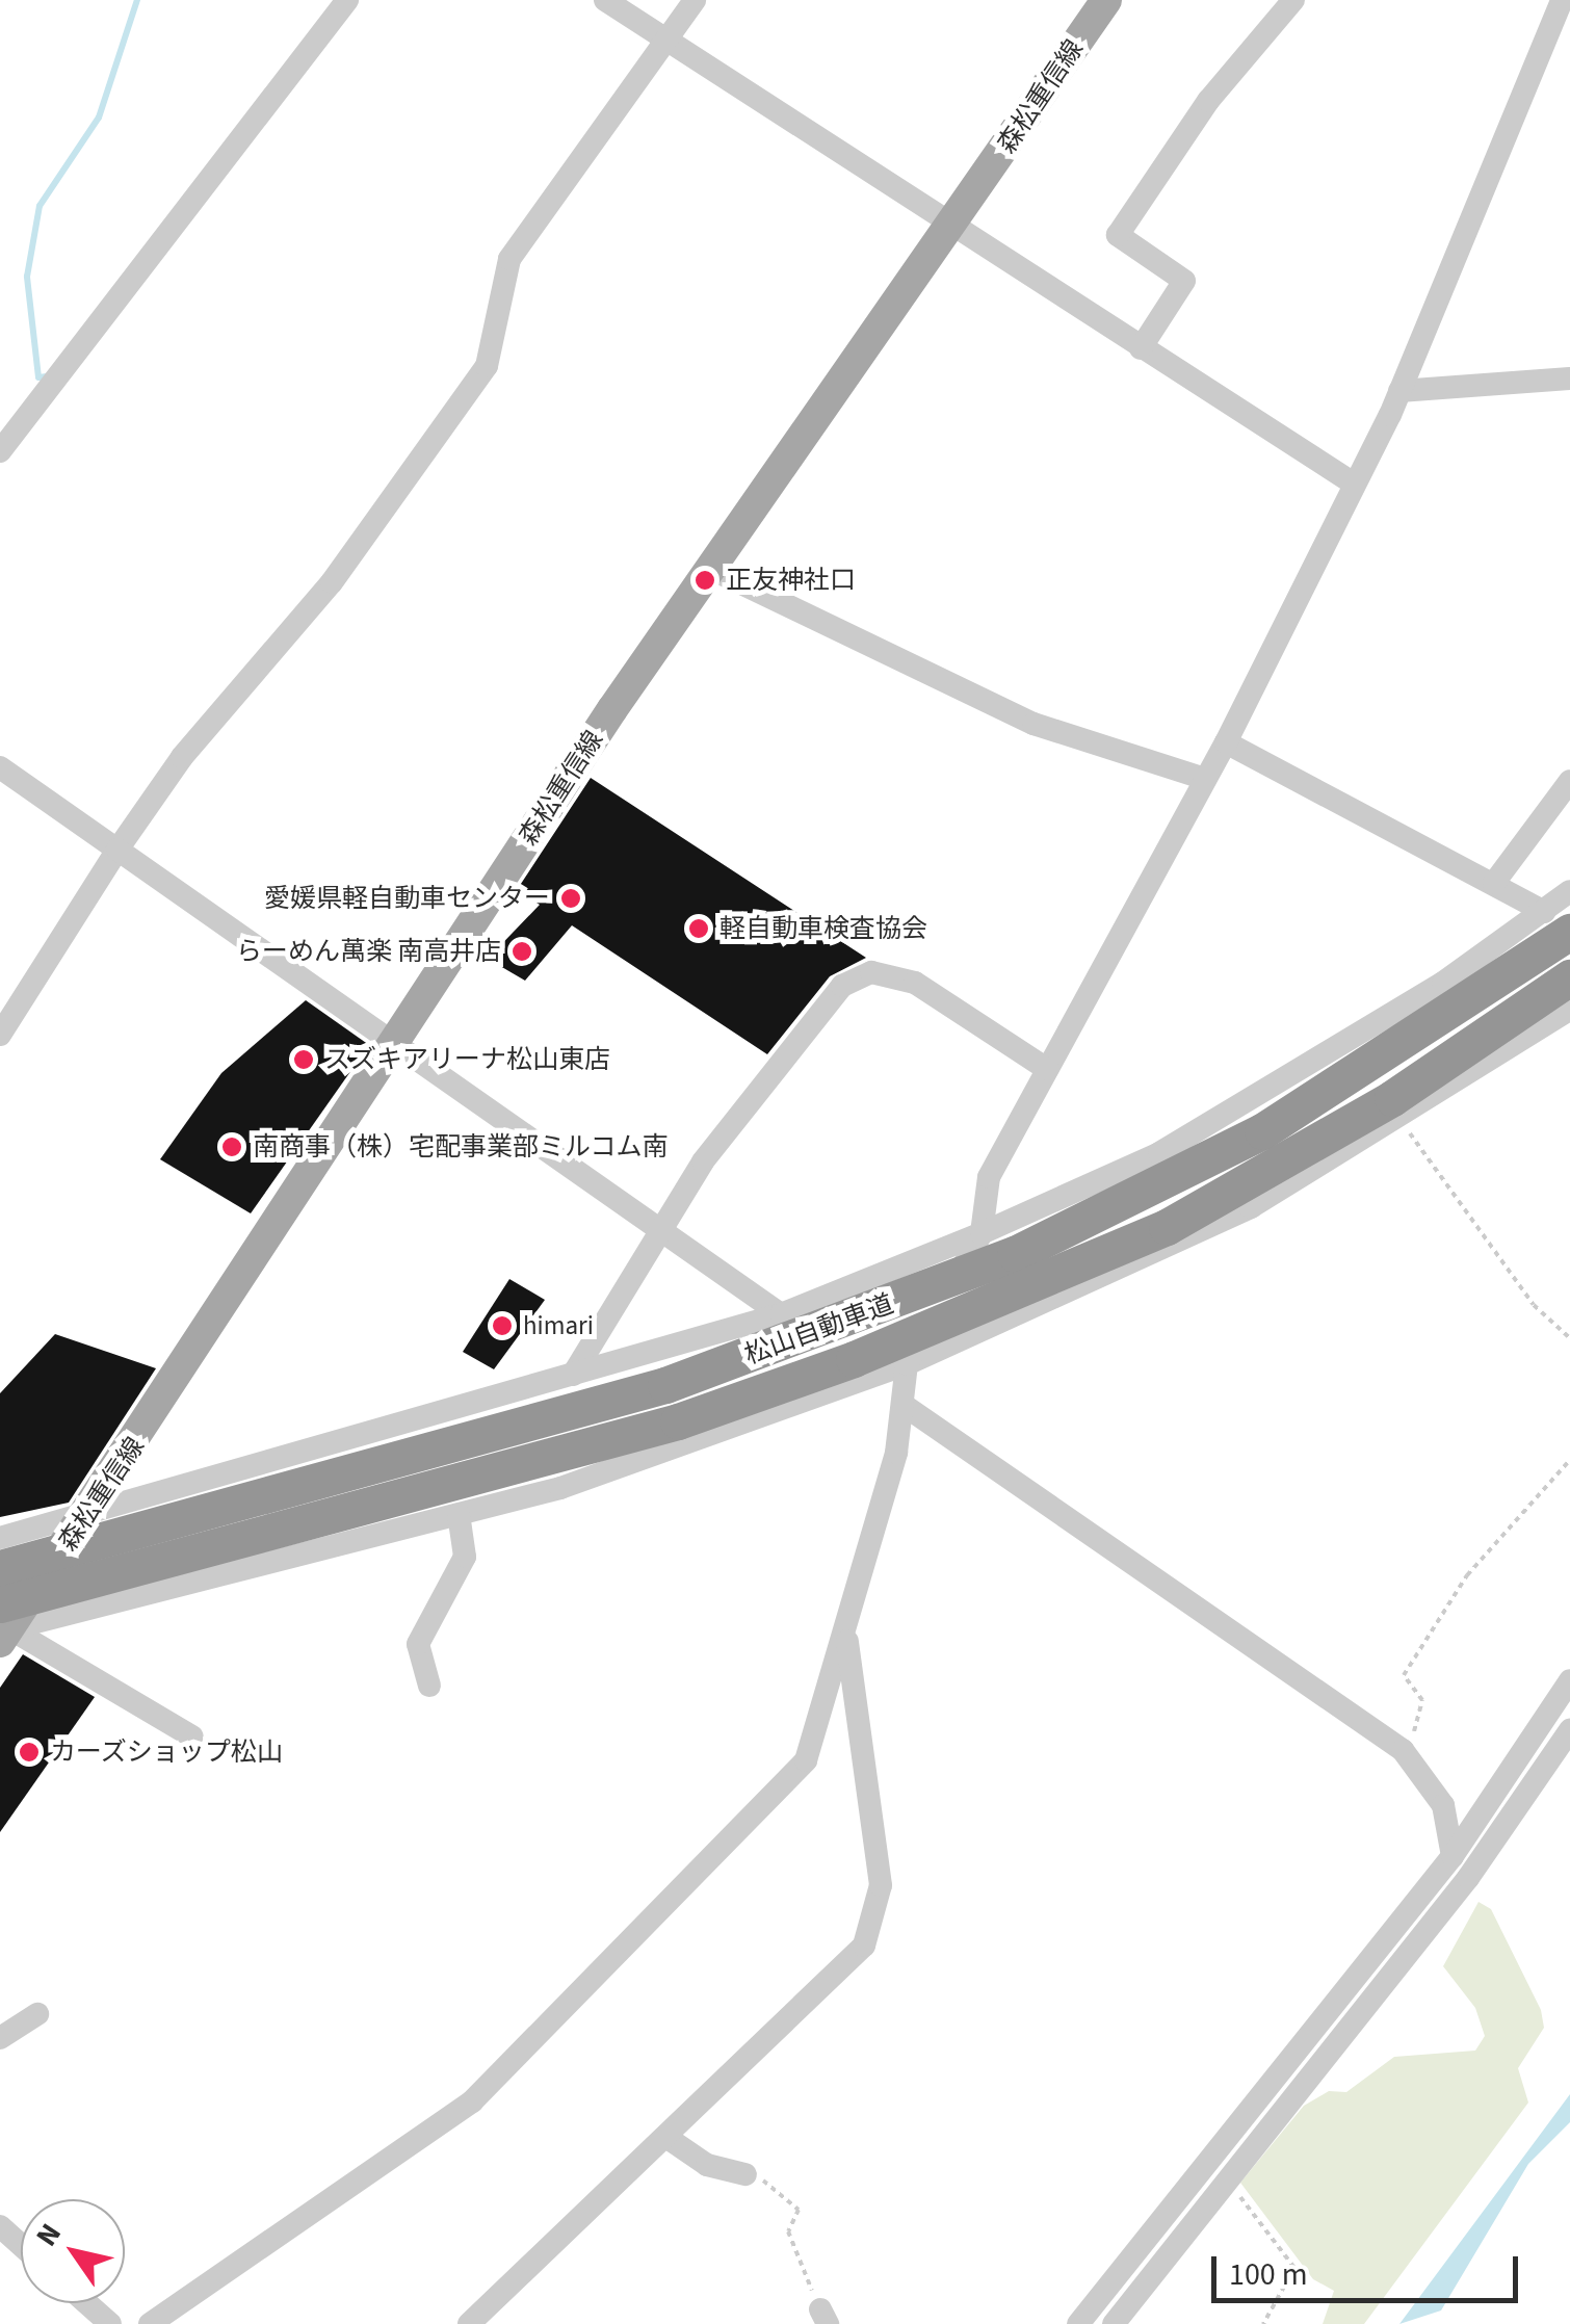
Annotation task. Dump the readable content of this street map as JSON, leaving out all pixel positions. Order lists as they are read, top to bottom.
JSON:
{
  "streets": {
    "highway": ["松山自動車道"],
    "main road": ["森松重信線"]
  },
  "crossings": [
    ["森松重信線", "松山自動車道"]
  ],
  "places": [
    "正友神社口",
    "愛媛県軽自動車センター",
    "軽自動車検査協会",
    "らーめん萬楽 南高井店",
    "スズキアリーナ松山東店",
    "南商事（株）宅配事業部ミルコム南",
    "himari",
    "カーズショップ松山"
  ],
  "scale_bar": "100 m",
  "north": "top left"
}
